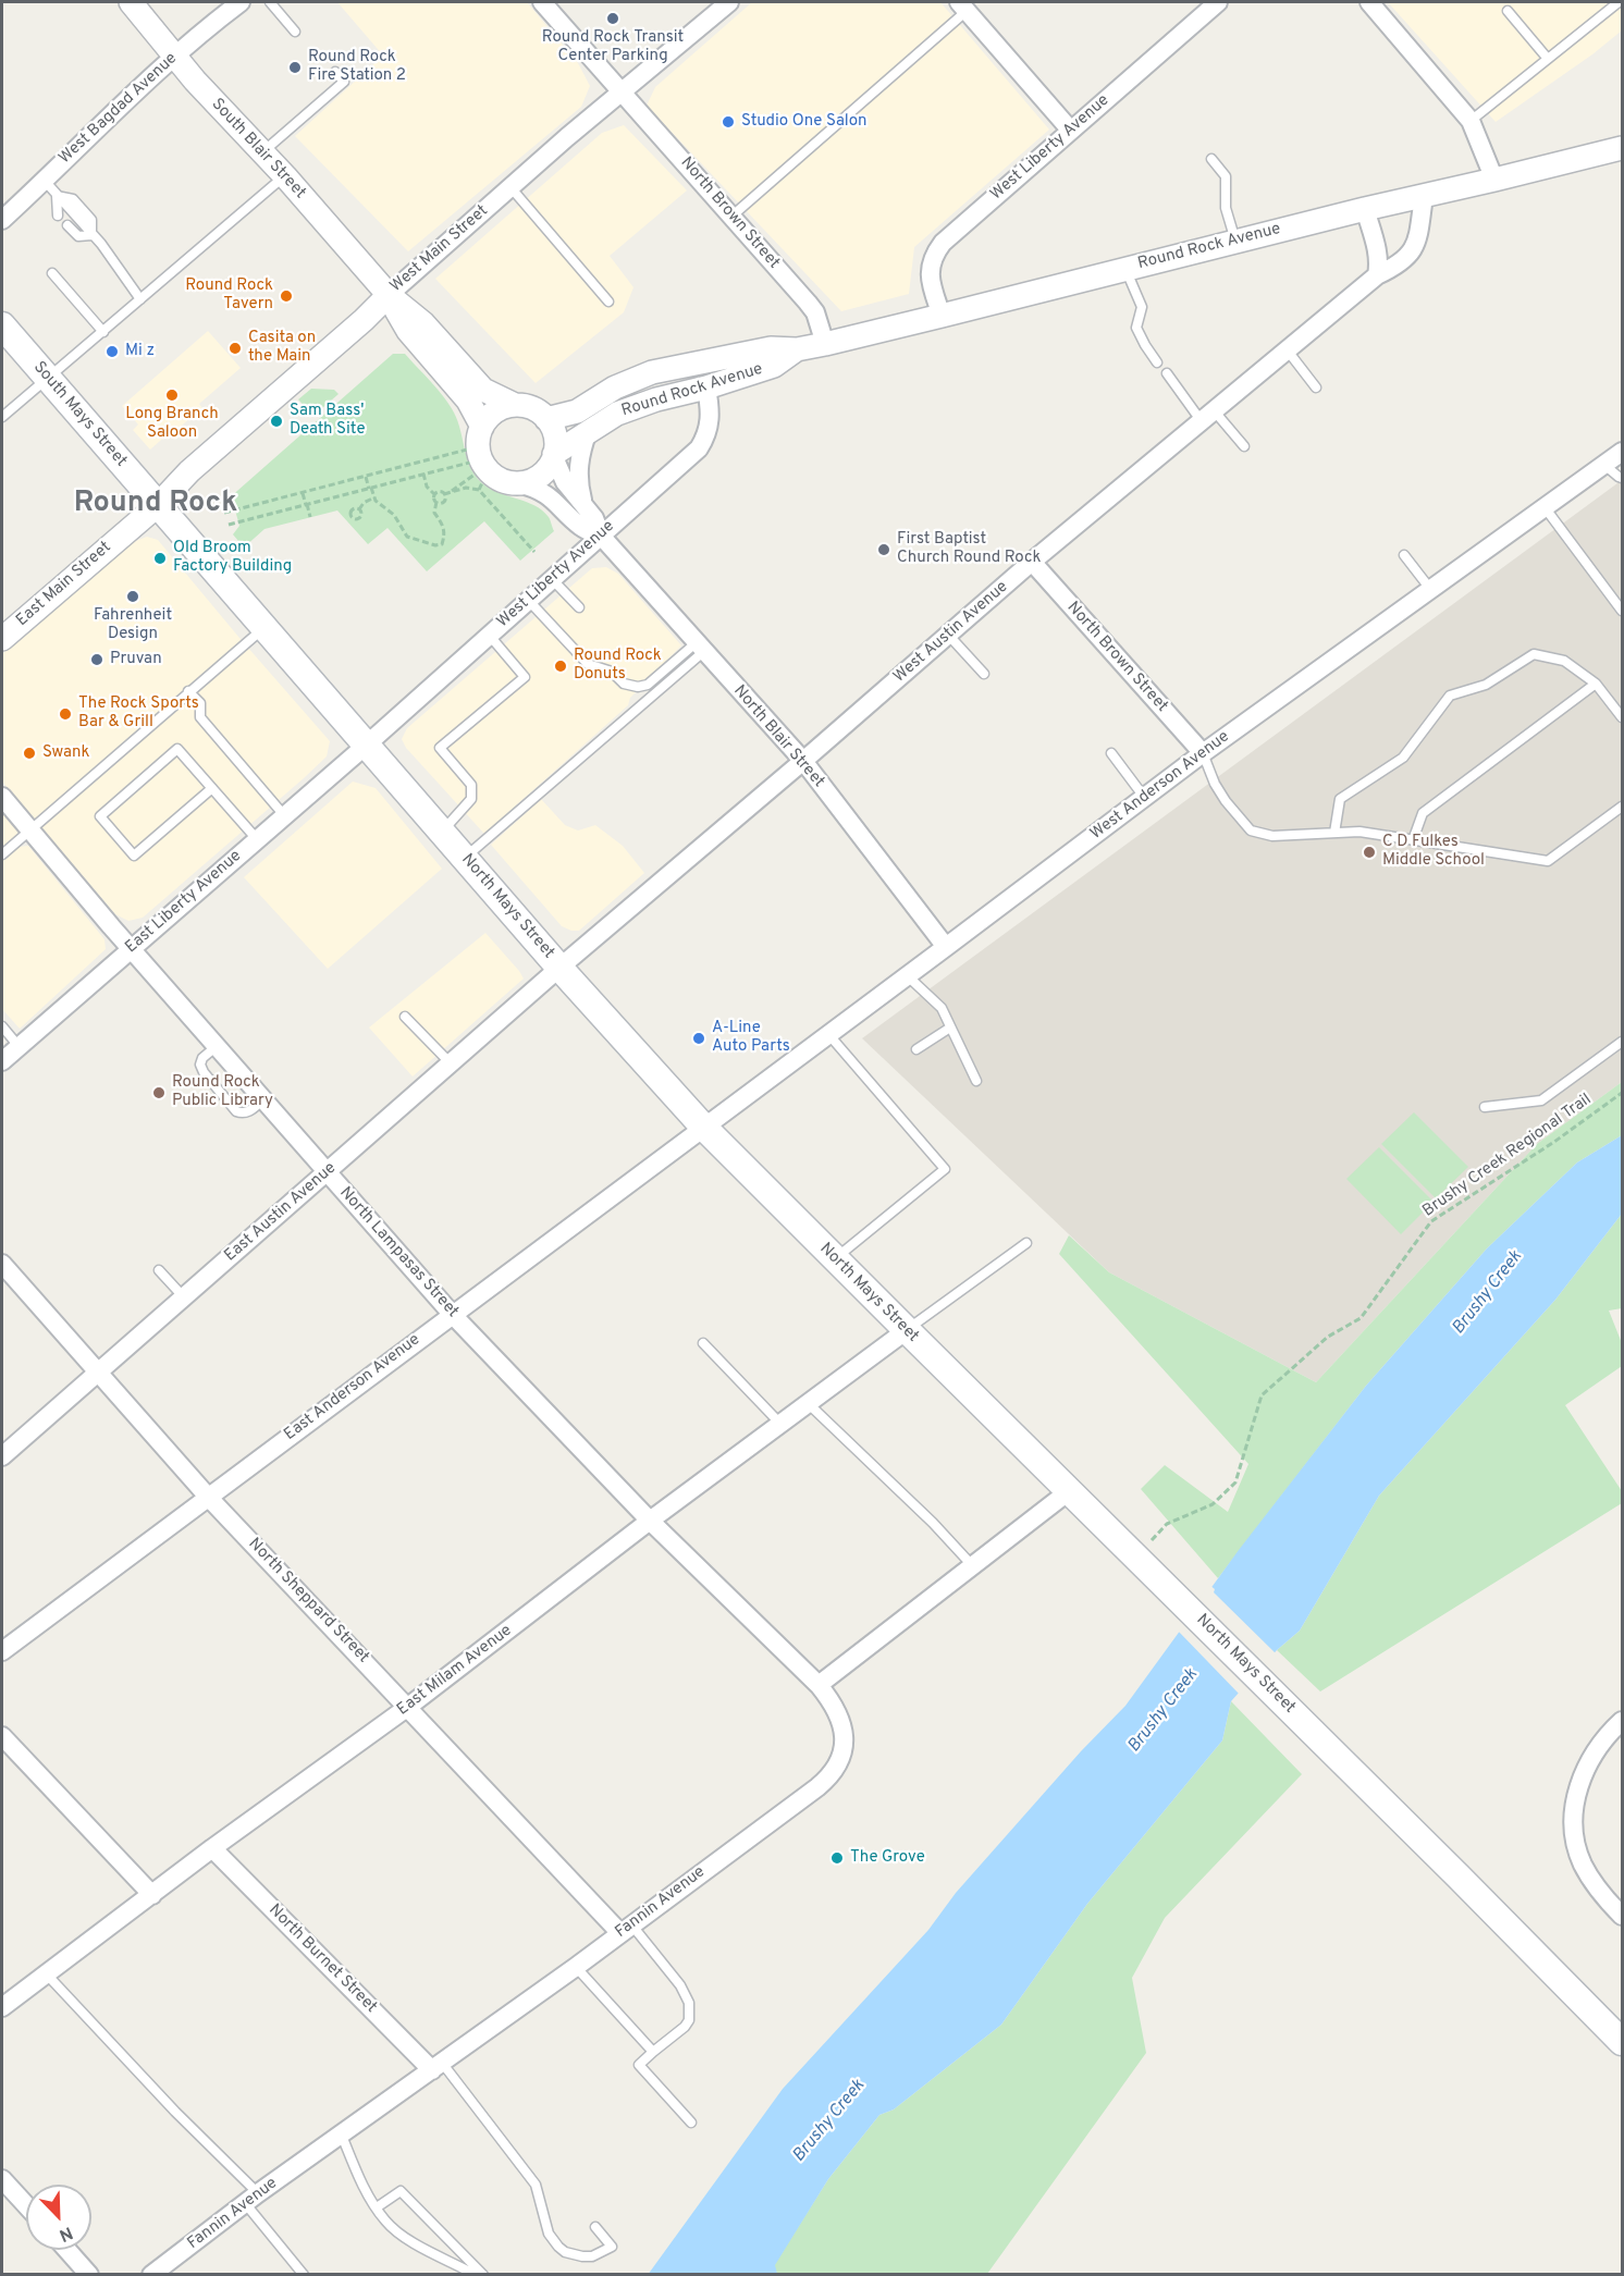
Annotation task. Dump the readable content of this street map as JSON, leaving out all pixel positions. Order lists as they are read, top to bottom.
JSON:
{
  "streets": {
    "main road": ["South Mays Street", "North Mays Street"],
    "street": [
      "West Bagdad Avenue",
      "West Liberty Avenue",
      "South Blair Street",
      "North Brown Street",
      "Round Rock Avenue",
      "West Main Street",
      "East Main Street",
      "West Austin Avenue",
      "North Blair Street",
      "West Anderson Avenue",
      "East Liberty Avenue",
      "East Austin Avenue",
      "North Lampasas Street",
      "East Anderson Avenue",
      "North Sheppard Street",
      "East Milam Avenue",
      "Fannin Avenue",
      "North Burnet Street"
    ],
    "path": ["Brushy Creek Regional Trail"]
  },
  "crossings": [
    ["West Bagdad Avenue", "South Blair Street"],
    ["West Liberty Avenue", "Round Rock Avenue"],
    ["West Liberty Avenue", "North Blair Street"],
    ["West Liberty Avenue", "East Liberty Avenue"],
    ["West Liberty Avenue", "North Mays Street"],
    ["South Blair Street", "West Main Street"],
    ["North Brown Street", "Round Rock Avenue"],
    ["North Brown Street", "West Main Street"],
    ["North Brown Street", "West Austin Avenue"],
    ["North Brown Street", "West Anderson Avenue"],
    ["Round Rock Avenue", "West Austin Avenue"],
    ["Round Rock Avenue", "North Blair Street"],
    ["West Main Street", "South Mays Street"],
    ["West Main Street", "East Main Street"],
    ["West Main Street", "North Mays Street"],
    ["South Mays Street", "East Main Street"],
    ["South Mays Street", "North Mays Street"],
    ["East Main Street", "North Mays Street"],
    ["West Austin Avenue", "North Blair Street"],
    ["West Austin Avenue", "North Mays Street"],
    ["West Austin Avenue", "East Austin Avenue"],
    ["North Blair Street", "West Anderson Avenue"],
    ["West Anderson Avenue", "North Mays Street"],
    ["West Anderson Avenue", "East Anderson Avenue"],
    ["East Liberty Avenue", "North Mays Street"],
    ["East Liberty Avenue", "North Lampasas Street"],
    ["North Mays Street", "Brushy Creek Regional Trail"],
    ["North Mays Street", "East Austin Avenue"],
    ["North Mays Street", "East Anderson Avenue"],
    ["North Mays Street", "East Milam Avenue"],
    ["East Austin Avenue", "North Lampasas Street"],
    ["East Austin Avenue", "North Sheppard Street"],
    ["North Lampasas Street", "East Anderson Avenue"],
    ["North Lampasas Street", "East Milam Avenue"],
    ["North Lampasas Street", "Fannin Avenue"],
    ["East Anderson Avenue", "North Sheppard Street"],
    ["North Sheppard Street", "East Milam Avenue"],
    ["North Sheppard Street", "Fannin Avenue"],
    ["East Milam Avenue", "North Burnet Street"],
    ["Fannin Avenue", "North Burnet Street"]
  ],
  "districts": ["Round Rock"],
  "water": ["Brushy Creek"],
  "places": [
    "Round Rock Transit Center Parking",
    "Round Rock Fire Station 2",
    "Studio One Salon",
    "Round Rock Tavern",
    "Casita on the Main",
    "Mi z",
    "Long Branch Saloon",
    "Sam Bass' Death Site",
    "First Baptist Church Round Rock",
    "Old Broom Factory Building",
    "Fahrenheit Design",
    "Pruvan",
    "Round Rock Donuts",
    "The Rock Sports Bar & Grill",
    "Swank",
    "C D Fulkes Middle School",
    "A-Line Auto Parts",
    "Round Rock Public Library",
    "The Grove"
  ],
  "north": "bottom right"
}
